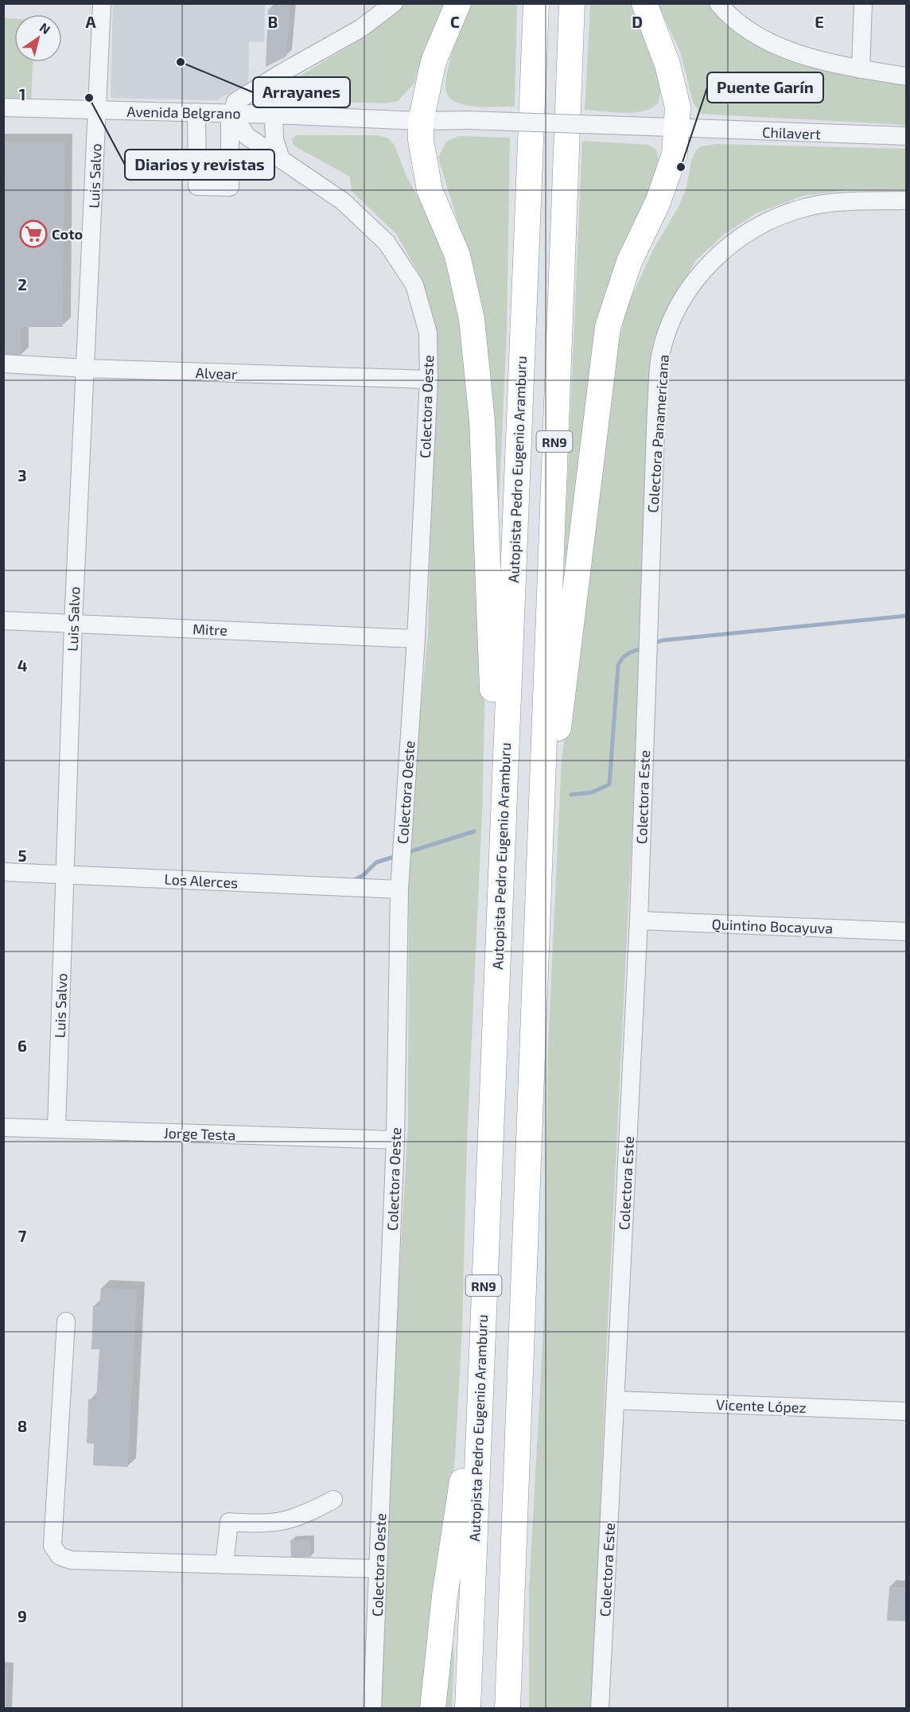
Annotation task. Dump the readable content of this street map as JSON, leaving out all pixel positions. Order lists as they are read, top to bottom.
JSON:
{
  "streets": {
    "highway": ["RN9", "Autopista Pedro Eugenio Aramburu"],
    "street": [
      "Avenida Belgrano",
      "Chilavert",
      "Luis Salvo",
      "Alvear",
      "Colectora Oeste",
      "Colectora Panamericana",
      "Mitre",
      "Colectora Este",
      "Los Alerces",
      "Quintino Bocayuva",
      "Jorge Testa",
      "Vicente López"
    ]
  },
  "crossings": [
    ["Avenida Belgrano", "Chilavert"],
    ["Avenida Belgrano", "Luis Salvo"],
    ["Avenida Belgrano", "Colectora Oeste"],
    ["Luis Salvo", "Alvear"],
    ["Luis Salvo", "Mitre"],
    ["Luis Salvo", "Los Alerces"],
    ["Luis Salvo", "Jorge Testa"],
    ["Alvear", "Colectora Oeste"],
    ["Colectora Oeste", "Mitre"],
    ["Colectora Oeste", "Los Alerces"],
    ["Colectora Oeste", "Jorge Testa"],
    ["Colectora Panamericana", "Colectora Este"],
    ["Colectora Este", "Quintino Bocayuva"],
    ["Colectora Este", "Vicente López"]
  ],
  "places": {
    "other": ["Arrayanes", "Diarios y revistas", "Puente Garín"],
    "supermarket": ["Coto"]
  },
  "north": "top right",
  "grid": {
    "columns": [
      "A",
      "B",
      "C",
      "D",
      "E"
    ],
    "rows": [
      "1",
      "2",
      "3",
      "4",
      "5",
      "6",
      "7",
      "8",
      "9"
    ]
  }
}
